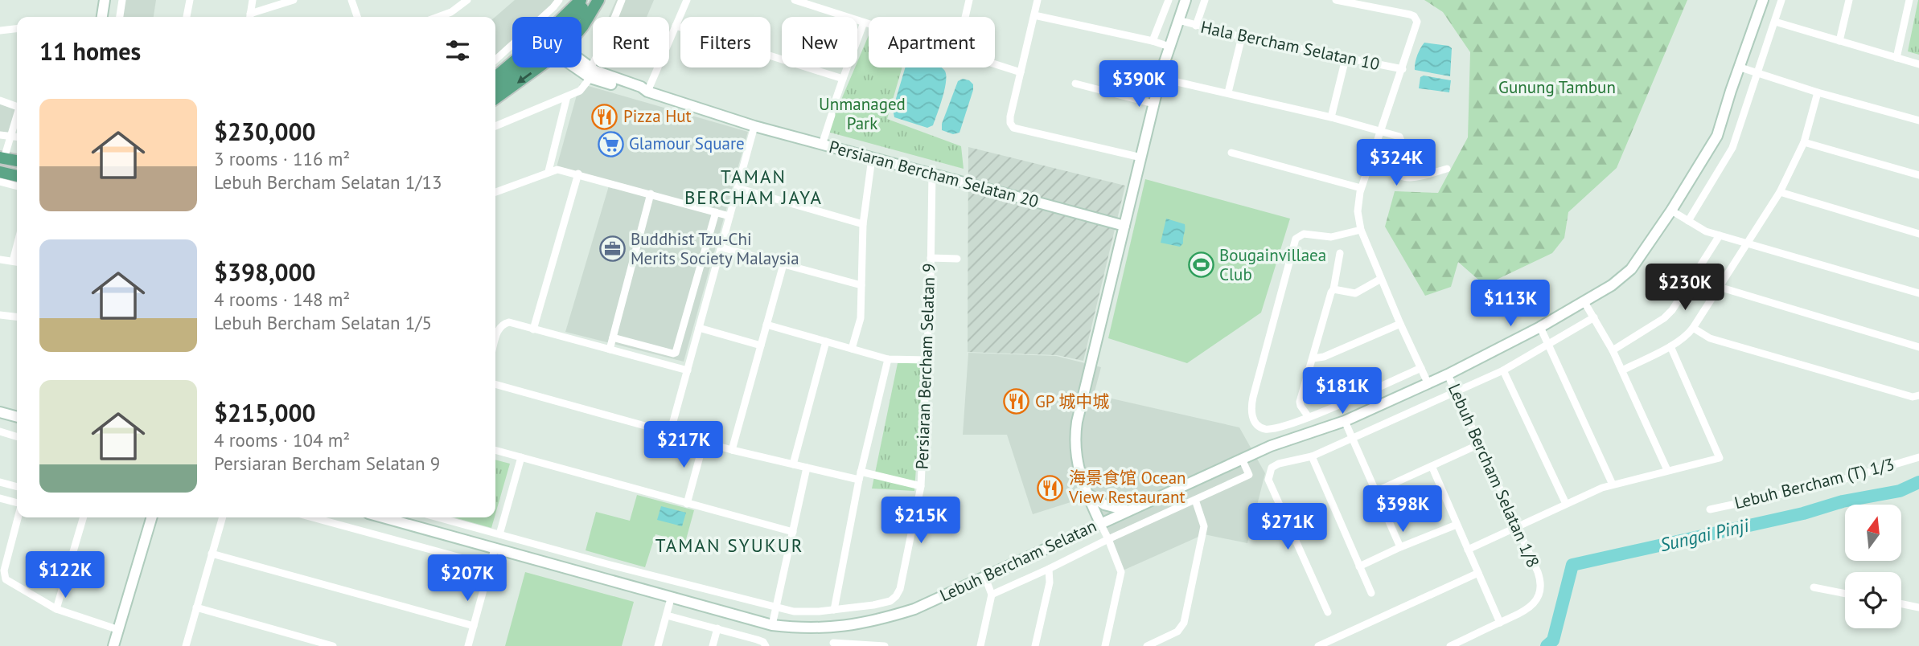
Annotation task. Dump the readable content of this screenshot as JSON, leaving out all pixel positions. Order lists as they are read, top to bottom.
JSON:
{
  "streets": {
    "street": [
      "Hala Bercham Selatan 10",
      "Persiaran Bercham Selatan 20",
      "Persiaran Bercham Selatan 9",
      "Lebuh Bercham Selatan 1/8",
      "Lebuh Bercham (T) 1/3",
      "Lebuh Bercham Selatan"
    ]
  },
  "crossings": [
    ["Persiaran Bercham Selatan 20", "Persiaran Bercham Selatan 9"],
    ["Lebuh Bercham Selatan 1/8", "Lebuh Bercham Selatan"]
  ],
  "districts": ["TAMAN BERCHAM JAYA", "TAMAN SYUKUR"],
  "water": ["Sungai Pinji"],
  "parks": ["Gunung Tambun", "Unmanaged Park"],
  "places": {
    "restaurant": ["Pizza Hut", "GP 城中城", "海景食馆 Ocean View Restaurant"],
    "supermarket": ["Glamour Square"],
    "office": ["Buddhist Tzu-Chi Merits Society Malaysia"],
    "sports": ["Bougainvillaea Club"]
  },
  "north": "top",
  "page": {
    "chip": [
      "Buy",
      "Rent",
      "Filters",
      "New",
      "Apartment"
    ],
    "heading": "11 homes",
    "price": [
      "$390K",
      "$324K",
      "$230K",
      "$113K",
      "$181K",
      "$217K",
      "$398K",
      "$215K",
      "$271K",
      "$122K",
      "$207K"
    ],
    "list": [
      {
        "name": "$230,000",
        "note": "3 rooms · 116 m² · Lebuh Bercham Selatan 1/13"
      },
      {
        "name": "$398,000",
        "note": "4 rooms · 148 m² · Lebuh Bercham Selatan 1/5"
      },
      {
        "name": "$215,000",
        "note": "4 rooms · 104 m² · Persiaran Bercham Selatan 9"
      }
    ]
  }
}
